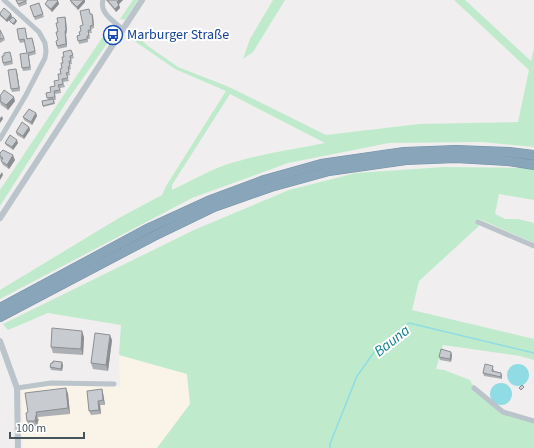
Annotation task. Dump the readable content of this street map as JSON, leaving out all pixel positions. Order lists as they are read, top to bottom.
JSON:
{
  "water": ["Bauna"],
  "places": {
    "bus stop": ["Marburger Straße"]
  },
  "scale_bar": "100 m"
}
